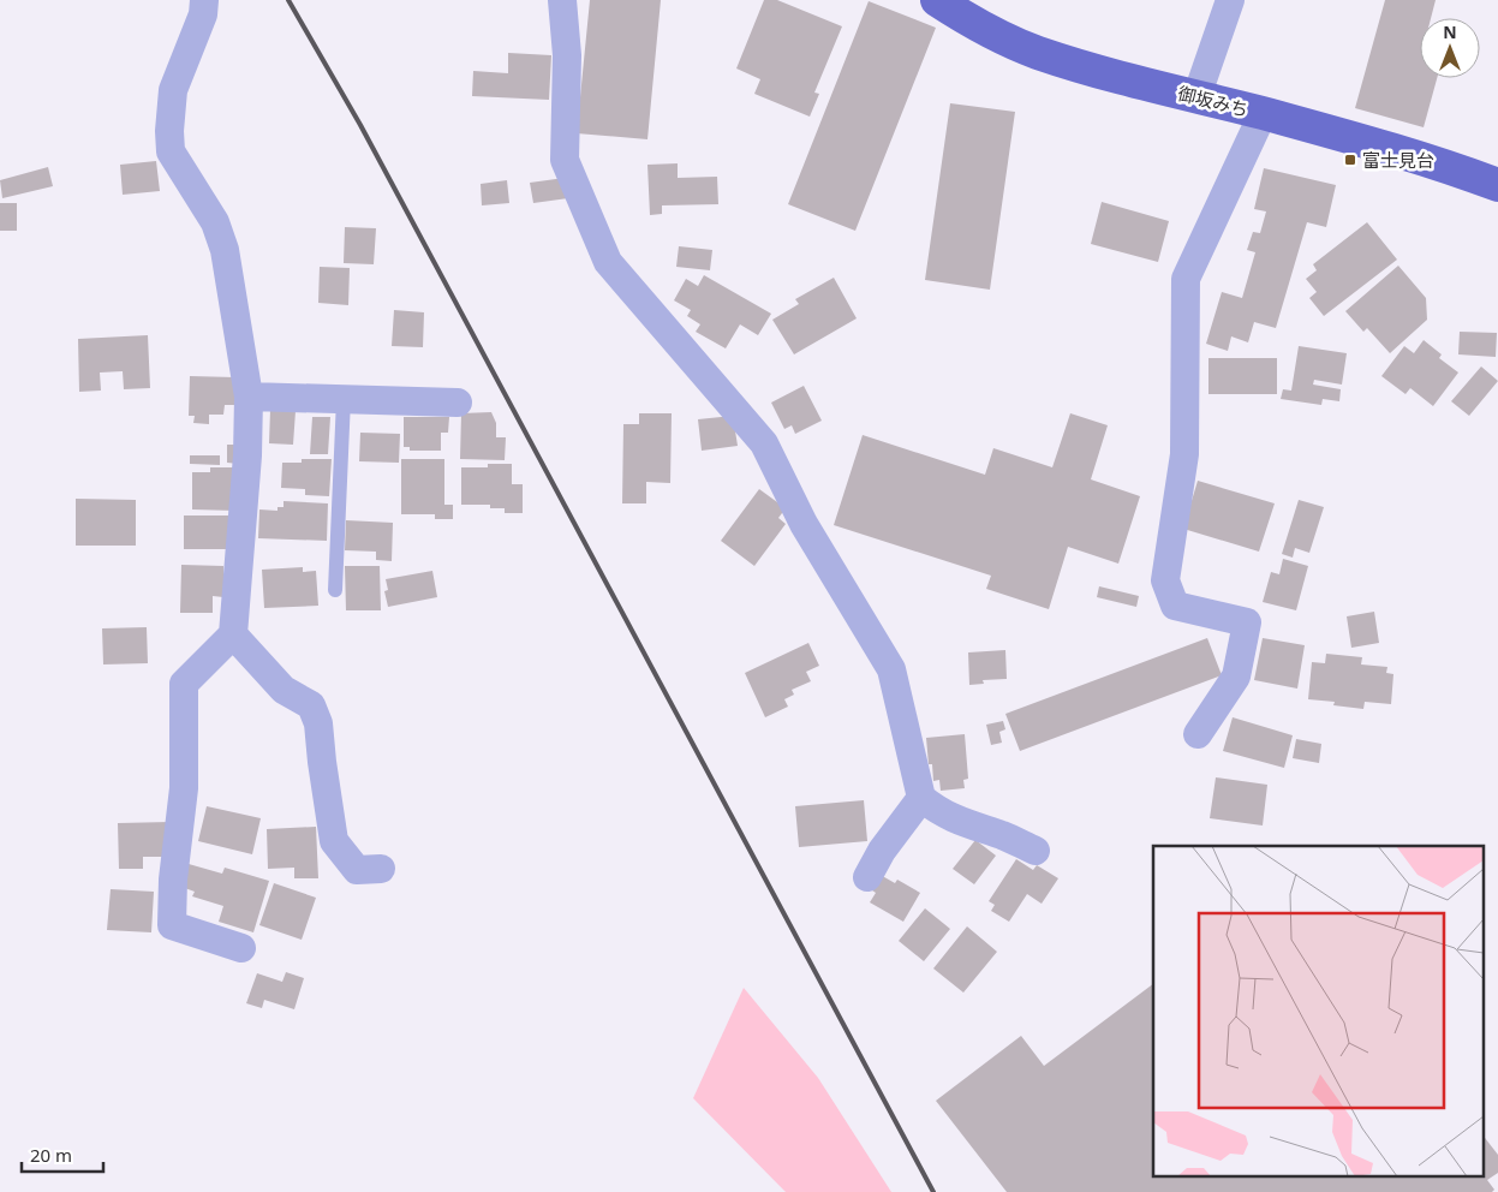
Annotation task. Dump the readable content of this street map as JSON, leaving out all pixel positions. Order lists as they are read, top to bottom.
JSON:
{
  "streets": {
    "highway": ["御坂みち"]
  },
  "places": {
    "transit": ["富士見台"]
  },
  "scale_bar": "20 m",
  "north": "top"
}
